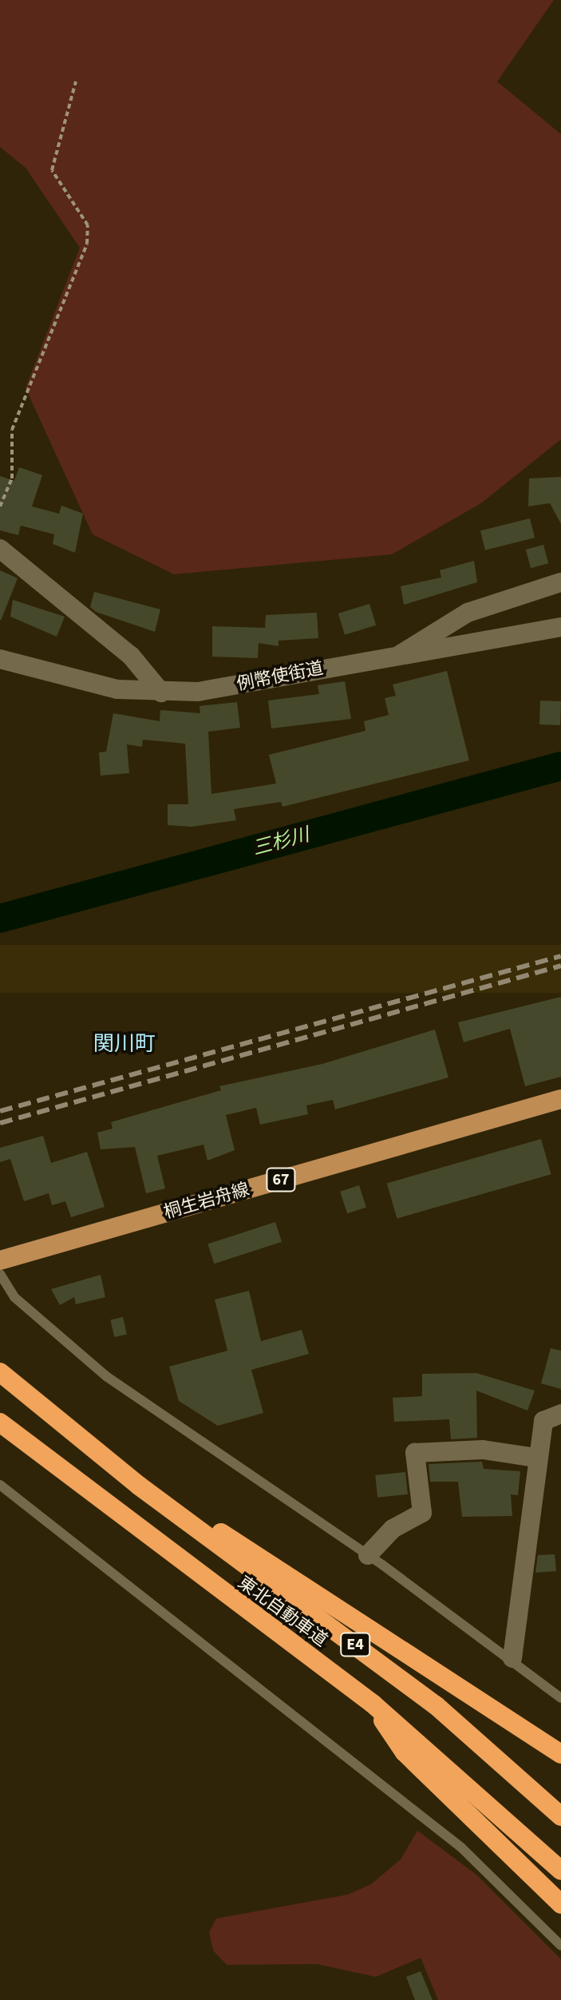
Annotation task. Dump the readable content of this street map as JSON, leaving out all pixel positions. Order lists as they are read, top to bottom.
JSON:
{
  "streets": {
    "highway": ["東北自動車道", "E4"],
    "main road": ["67", "桐生岩舟線"],
    "street": ["例幣使街道"]
  },
  "districts": ["関川町"],
  "water": ["三杉川"]
}
